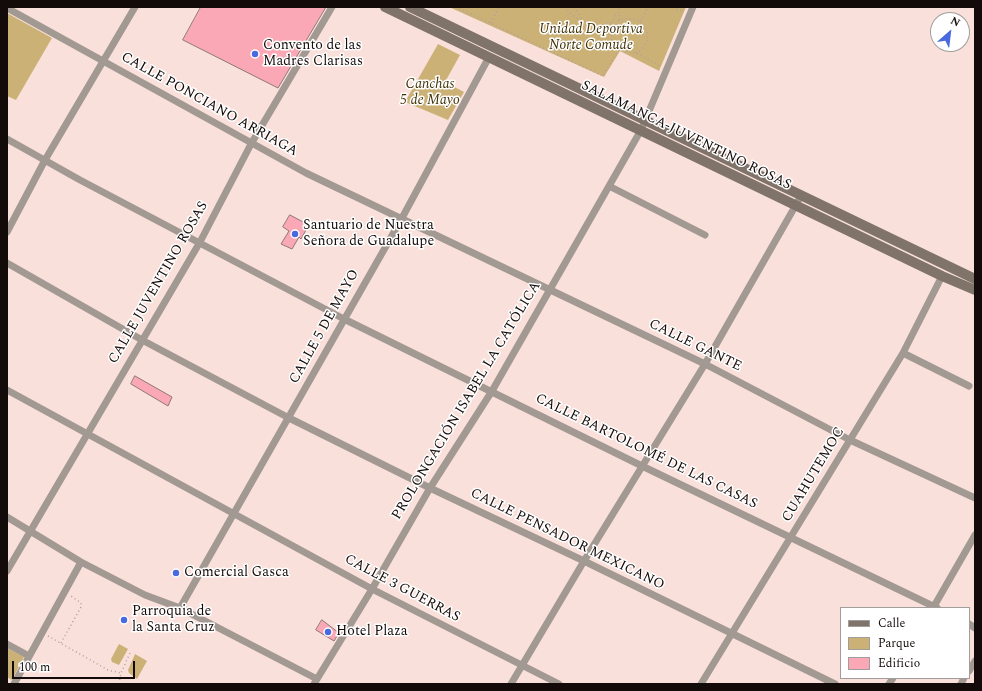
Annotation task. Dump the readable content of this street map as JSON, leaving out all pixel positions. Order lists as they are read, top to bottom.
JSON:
{
  "streets": {
    "street": [
      "CALLE PONCIANO ARRIAGA",
      "SALAMANCA-JUVENTINO ROSAS",
      "CALLE JUVENTINO ROSAS",
      "CALLE 5 DE MAYO",
      "CALLE GANTE",
      "PROLONGACIÓN ISABEL LA CATÓLICA",
      "CALLE BARTOLOMÉ DE LAS CASAS",
      "CUAHUTEMOC",
      "CALLE PENSADOR MEXICANO",
      "CALLE 3 GUERRAS"
    ]
  },
  "crossings": [
    ["CALLE PONCIANO ARRIAGA", "CALLE JUVENTINO ROSAS"],
    ["CALLE PONCIANO ARRIAGA", "CALLE 5 DE MAYO"],
    ["CALLE PONCIANO ARRIAGA", "CALLE GANTE"],
    ["SALAMANCA-JUVENTINO ROSAS", "CALLE 5 DE MAYO"],
    ["SALAMANCA-JUVENTINO ROSAS", "PROLONGACIÓN ISABEL LA CATÓLICA"],
    ["SALAMANCA-JUVENTINO ROSAS", "CUAHUTEMOC"],
    ["CALLE JUVENTINO ROSAS", "CALLE BARTOLOMÉ DE LAS CASAS"],
    ["CALLE JUVENTINO ROSAS", "CALLE PENSADOR MEXICANO"],
    ["CALLE JUVENTINO ROSAS", "CALLE 3 GUERRAS"],
    ["CALLE 5 DE MAYO", "CALLE GANTE"],
    ["CALLE 5 DE MAYO", "CALLE BARTOLOMÉ DE LAS CASAS"],
    ["CALLE 5 DE MAYO", "CALLE PENSADOR MEXICANO"],
    ["CALLE 5 DE MAYO", "CALLE 3 GUERRAS"],
    ["CALLE GANTE", "PROLONGACIÓN ISABEL LA CATÓLICA"],
    ["CALLE GANTE", "CUAHUTEMOC"],
    ["PROLONGACIÓN ISABEL LA CATÓLICA", "CALLE BARTOLOMÉ DE LAS CASAS"],
    ["PROLONGACIÓN ISABEL LA CATÓLICA", "CALLE PENSADOR MEXICANO"],
    ["PROLONGACIÓN ISABEL LA CATÓLICA", "CALLE 3 GUERRAS"],
    ["CALLE BARTOLOMÉ DE LAS CASAS", "CUAHUTEMOC"],
    ["CUAHUTEMOC", "CALLE PENSADOR MEXICANO"]
  ],
  "parks": ["Unidad Deportiva Norte Comude", "Canchas 5 de Mayo"],
  "places": [
    "Convento de las Madres Clarisas",
    "Santuario de Nuestra Señora de Guadalupe",
    "Comercial Gasca",
    "Parroquia de la Santa Cruz",
    "Hotel Plaza"
  ],
  "legend": ["Calle", "Parque", "Edificio"],
  "scale_bar": "100 m",
  "north": "top right"
}
